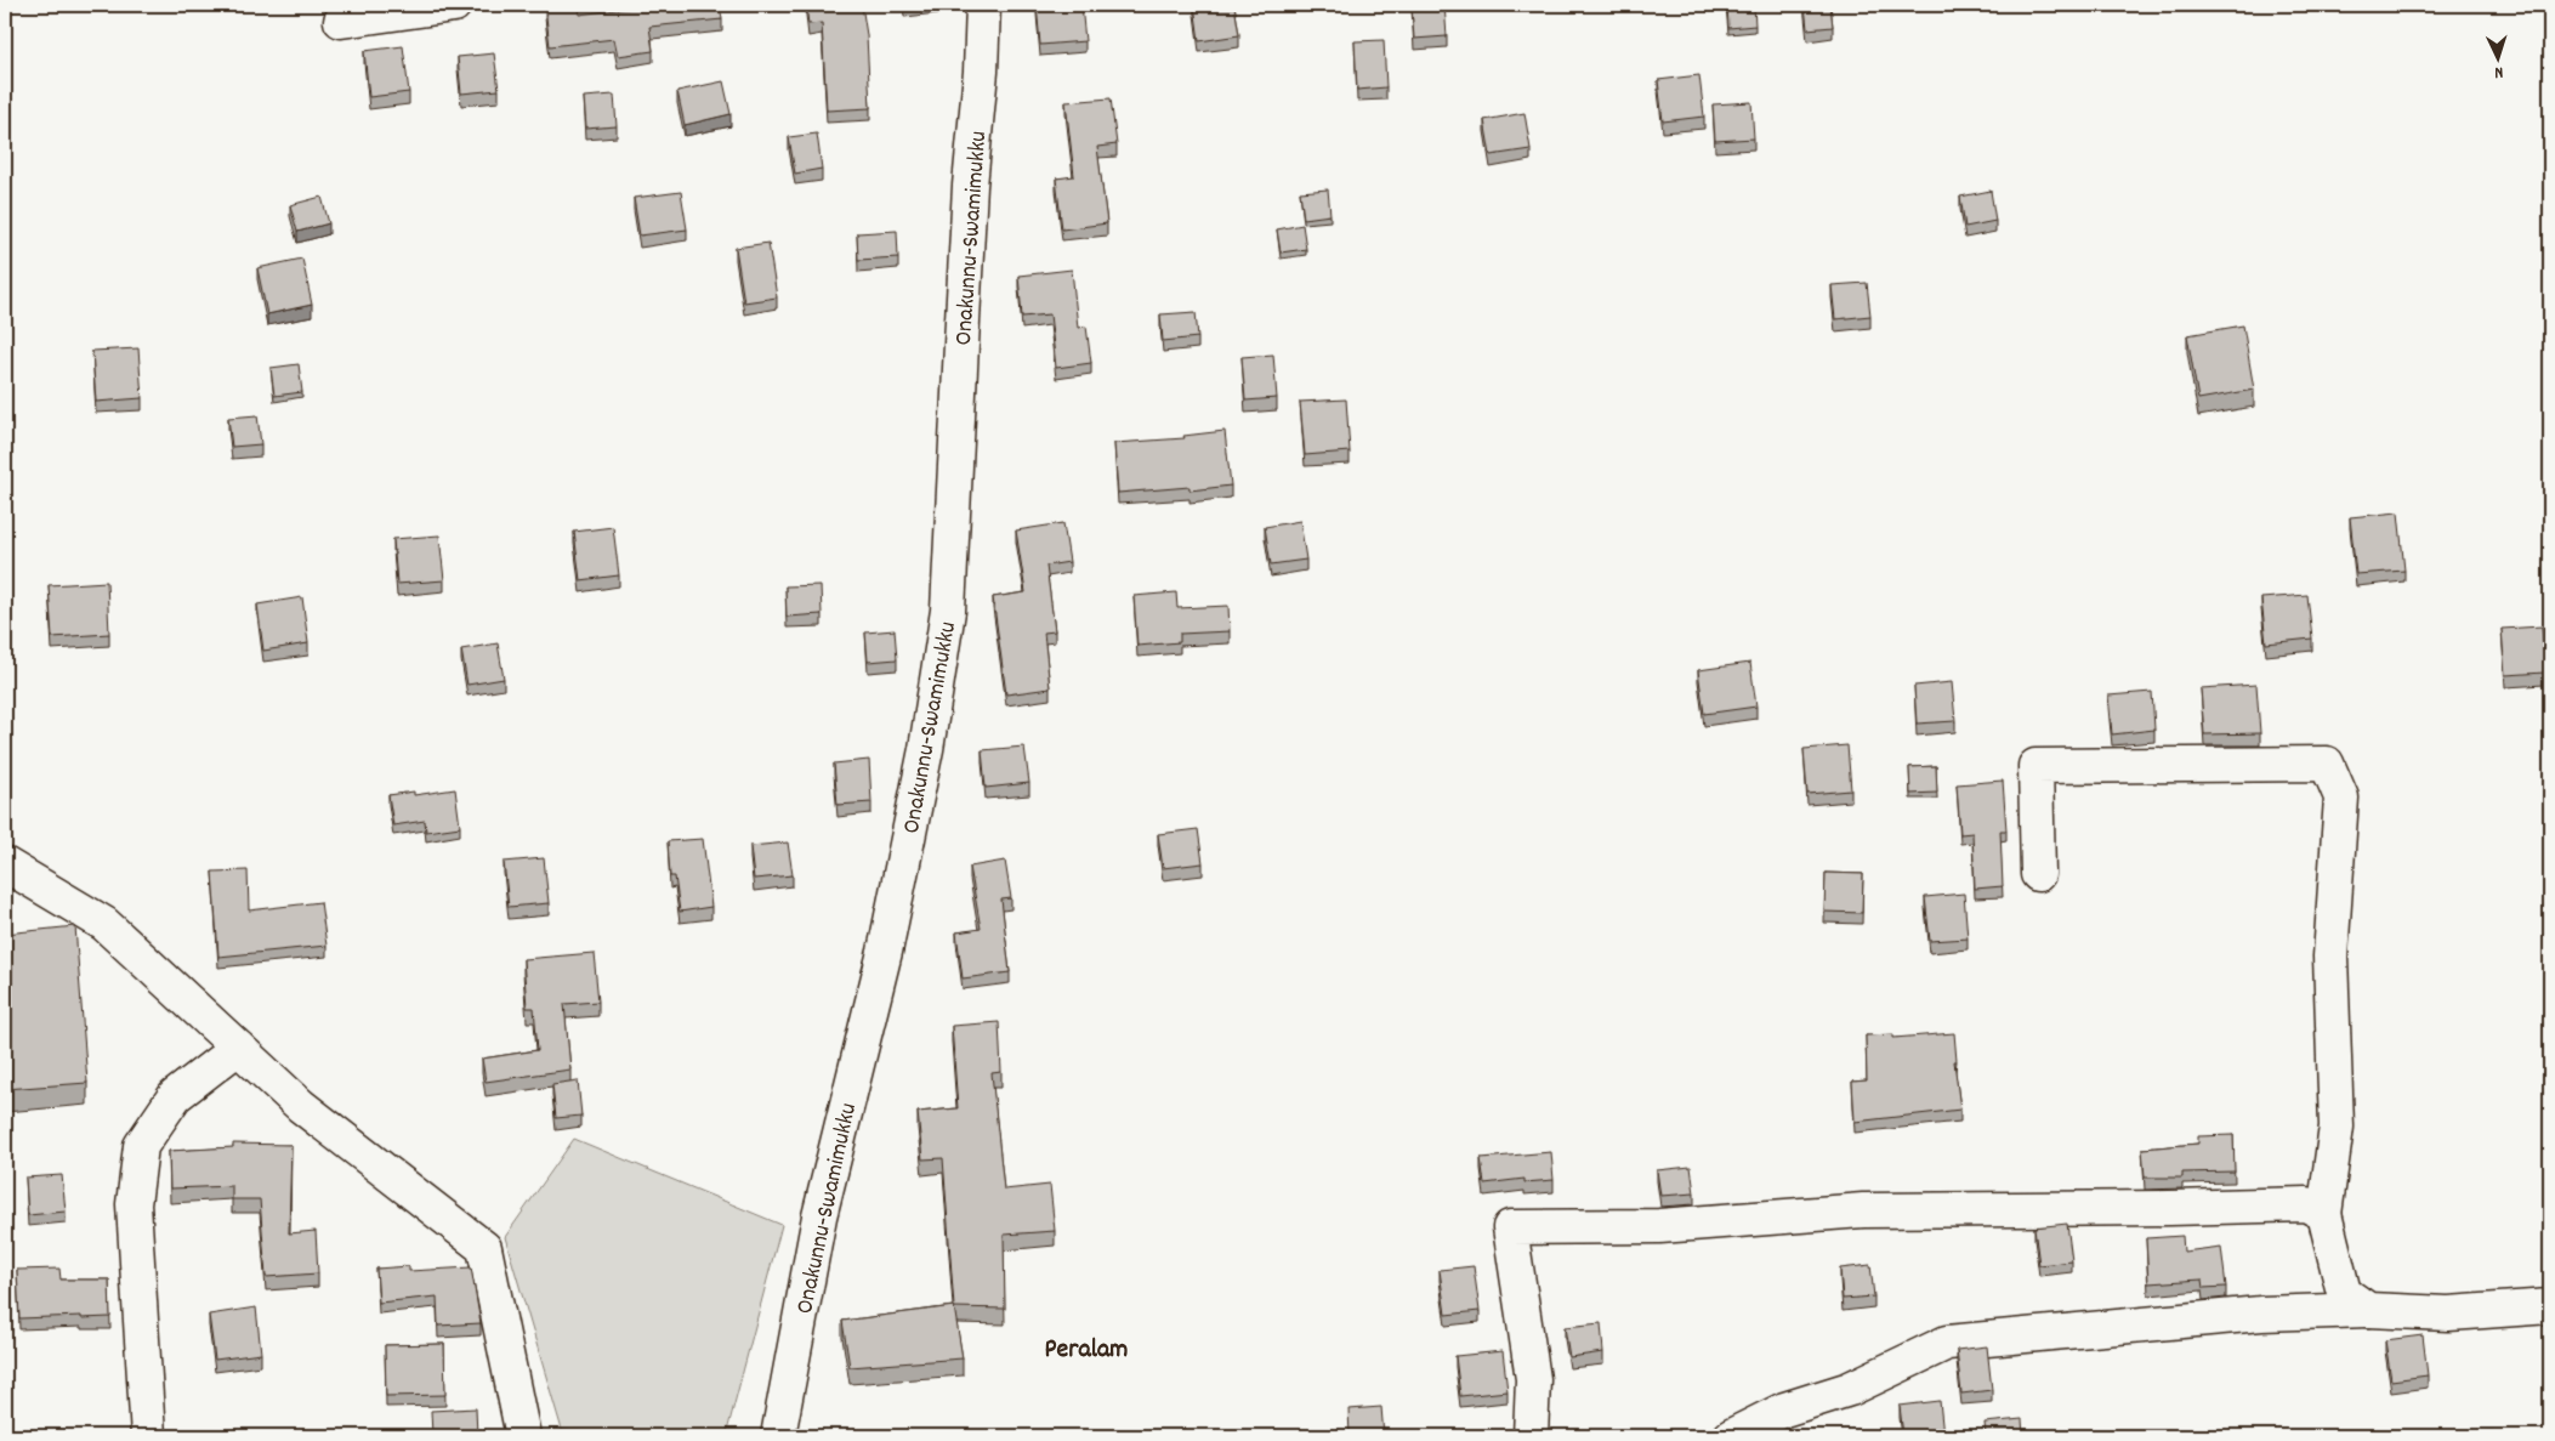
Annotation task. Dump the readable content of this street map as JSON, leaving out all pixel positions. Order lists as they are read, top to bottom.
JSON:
{
  "streets": {
    "street": ["Onakunnu-Swamimukku"]
  },
  "districts": ["Peralam"],
  "north": "bottom"
}
